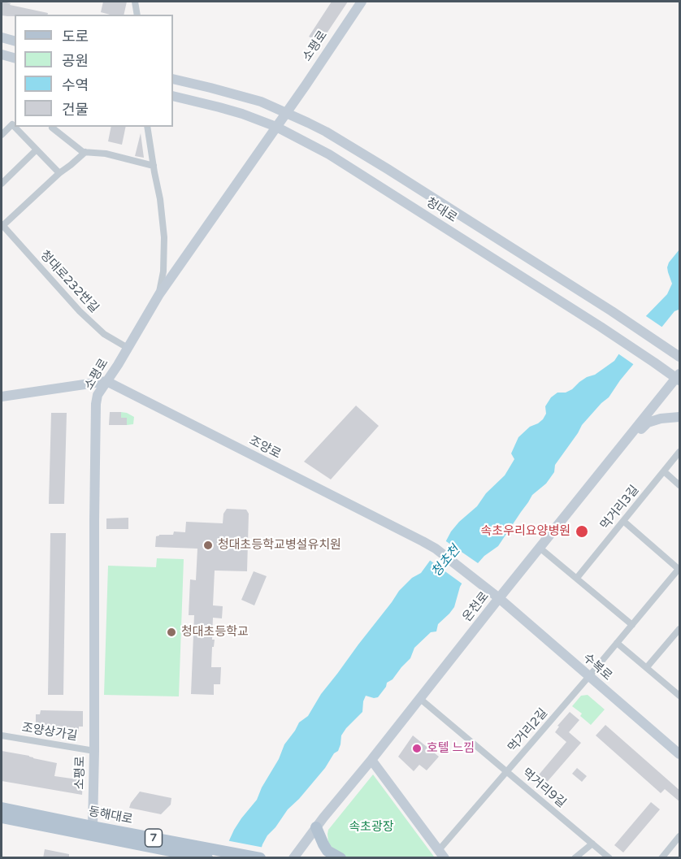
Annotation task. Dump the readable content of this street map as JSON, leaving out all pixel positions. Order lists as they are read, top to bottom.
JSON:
{
  "streets": {
    "main road": ["동해대로", "7"],
    "street": [
      "소평로",
      "청대로",
      "청대로232번길",
      "조양로",
      "먹거리3길",
      "온천로",
      "수복로",
      "먹거리2길",
      "조양상가길",
      "먹거리9길"
    ]
  },
  "crossings": [
    ["소평로", "청대로"],
    ["소평로", "청대로232번길"],
    ["소평로", "조양로"],
    ["소평로", "조양상가길"],
    ["소평로", "동해대로"],
    ["청대로", "온천로"],
    ["조양로", "온천로"],
    ["조양로", "수복로"],
    ["먹거리3길", "먹거리2길"],
    ["온천로", "수복로"],
    ["온천로", "먹거리9길"],
    ["수복로", "먹거리2길"],
    ["먹거리2길", "먹거리9길"],
    ["동해대로", "7"]
  ],
  "water": ["청초천"],
  "parks": ["속초광장"],
  "places": [
    "속초우리요양병원",
    "청대초등학교병설유치원",
    "청대초등학교",
    "호텔 느낌"
  ],
  "legend": [
    "도로",
    "공원",
    "수역",
    "건물"
  ]
}
